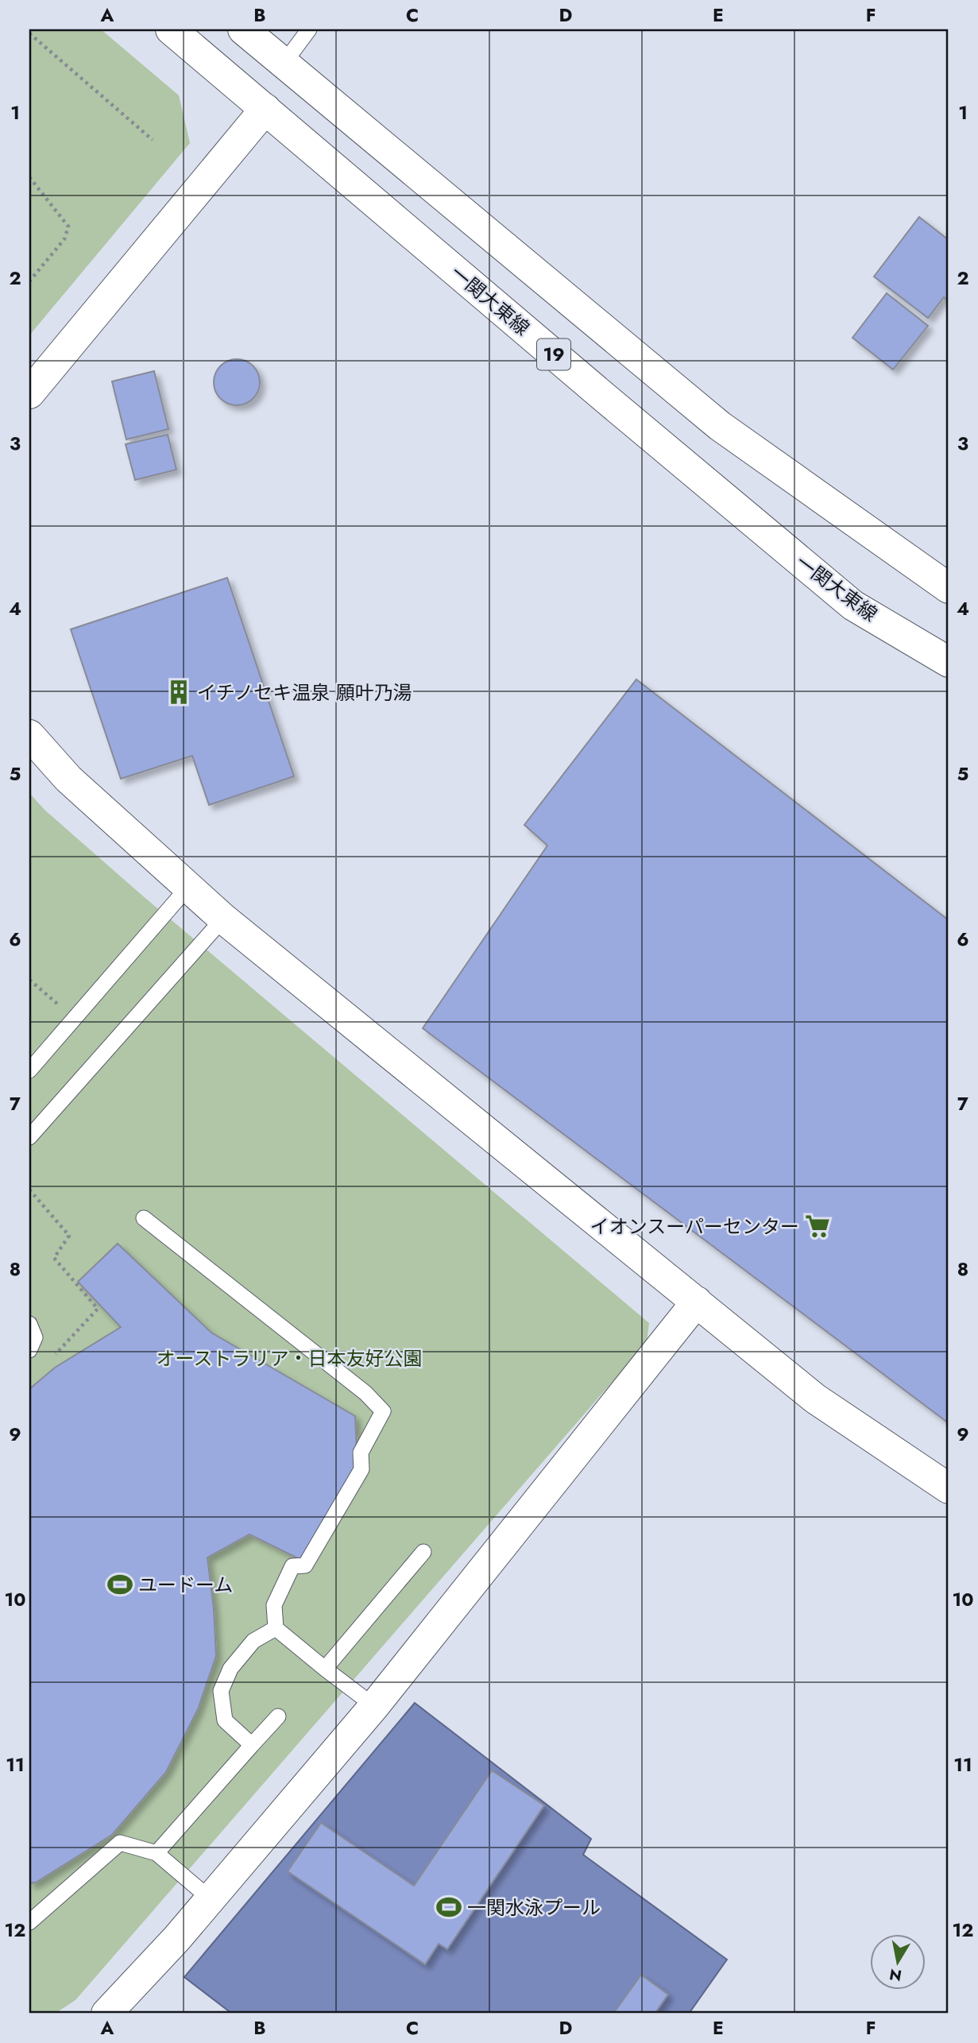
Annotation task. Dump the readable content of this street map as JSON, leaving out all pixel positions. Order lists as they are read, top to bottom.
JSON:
{
  "streets": {
    "street": ["一関大東線", "19"]
  },
  "parks": ["オーストラリア・日本友好公園"],
  "places": {
    "building": ["イチノセキ温泉 願叶乃湯"],
    "supermarket": ["イオンスーパーセンター"],
    "sports": ["ユードーム", "一関水泳プール"]
  },
  "north": "bottom",
  "grid": {
    "columns": [
      "A",
      "B",
      "C",
      "D",
      "E",
      "F"
    ],
    "rows": [
      "1",
      "2",
      "3",
      "4",
      "5",
      "6",
      "7",
      "8",
      "9",
      "10",
      "11",
      "12"
    ]
  }
}
